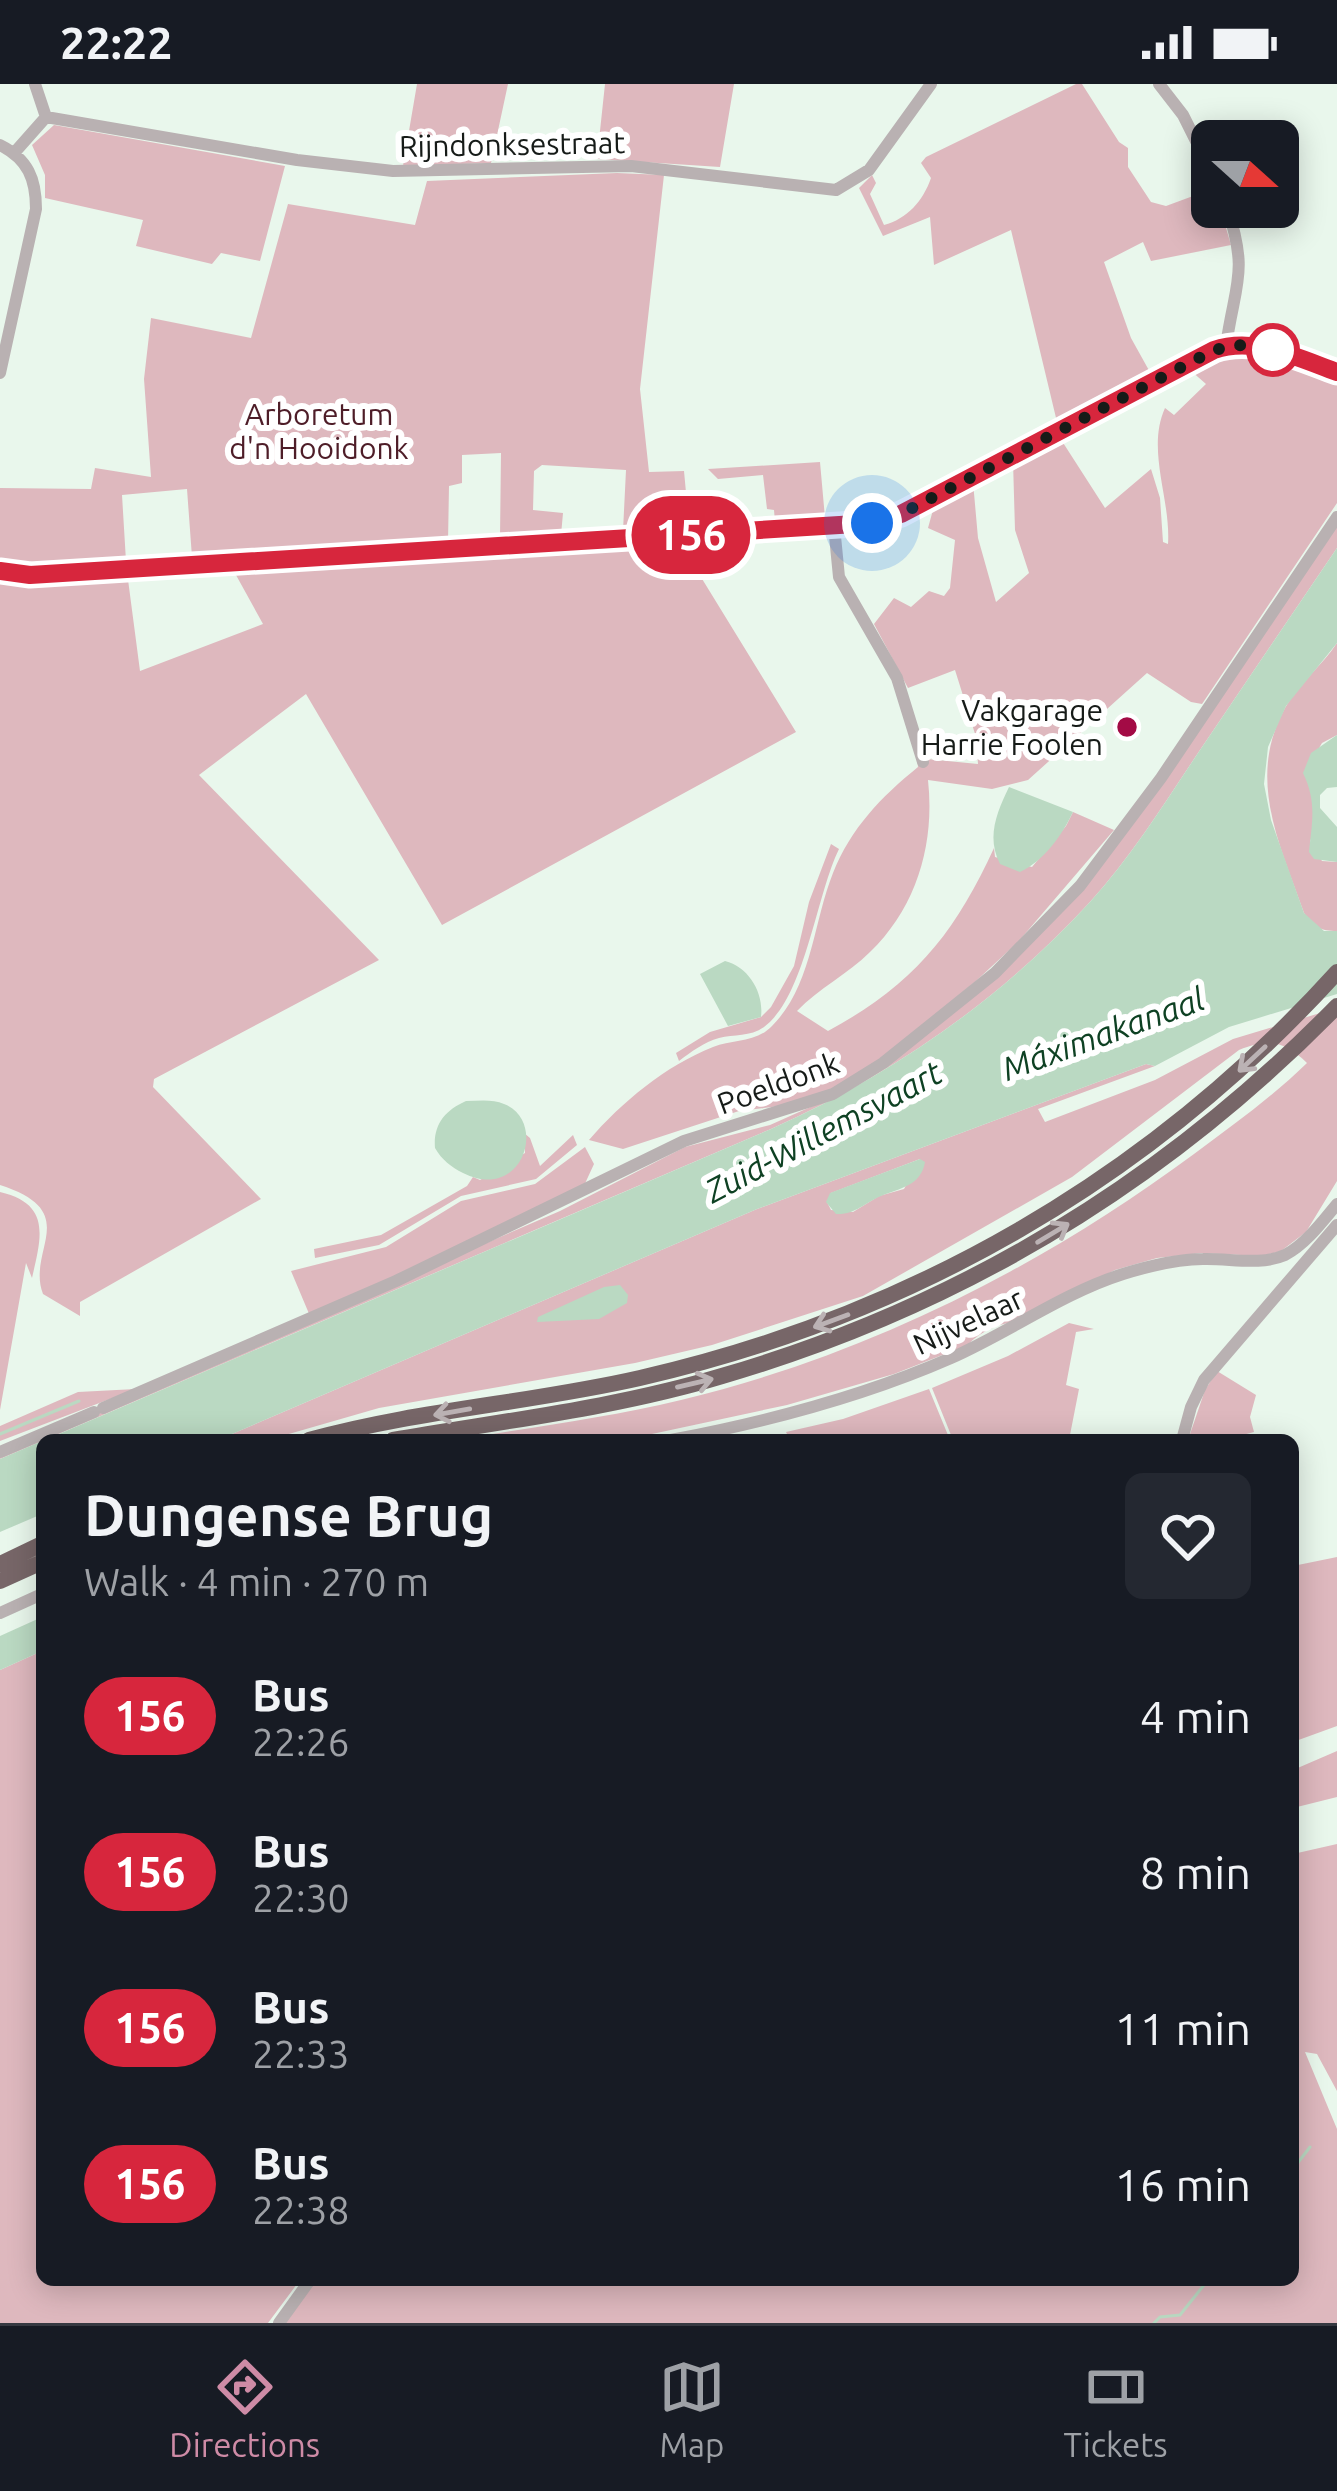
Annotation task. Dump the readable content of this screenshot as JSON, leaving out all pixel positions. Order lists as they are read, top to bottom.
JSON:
{
  "streets": {
    "street": ["Rijndonksestraat", "Poeldonk", "Nijvelaar"]
  },
  "water": ["Máximakanaal", "Zuid-Willemsvaart"],
  "parks": ["Arboretum d'n Hooidonk"],
  "places": ["Vakgarage Harrie Foolen"],
  "lines": ["bus line 156"],
  "north": "right",
  "page": {
    "status": "22:22",
    "on_map": "156",
    "heading": ["Dungense Brug", "Walk · 4 min · 270 m"],
    "list": [
      {
        "mark": "156",
        "name": "Bus",
        "note": "22:26",
        "value": "4 min"
      },
      {
        "mark": "156",
        "name": "Bus",
        "note": "22:30",
        "value": "8 min"
      },
      {
        "mark": "156",
        "name": "Bus",
        "note": "22:33",
        "value": "11 min"
      },
      {
        "mark": "156",
        "name": "Bus",
        "note": "22:38",
        "value": "16 min"
      }
    ],
    "tabs": ["Directions", "Map", "Tickets"]
  }
}
